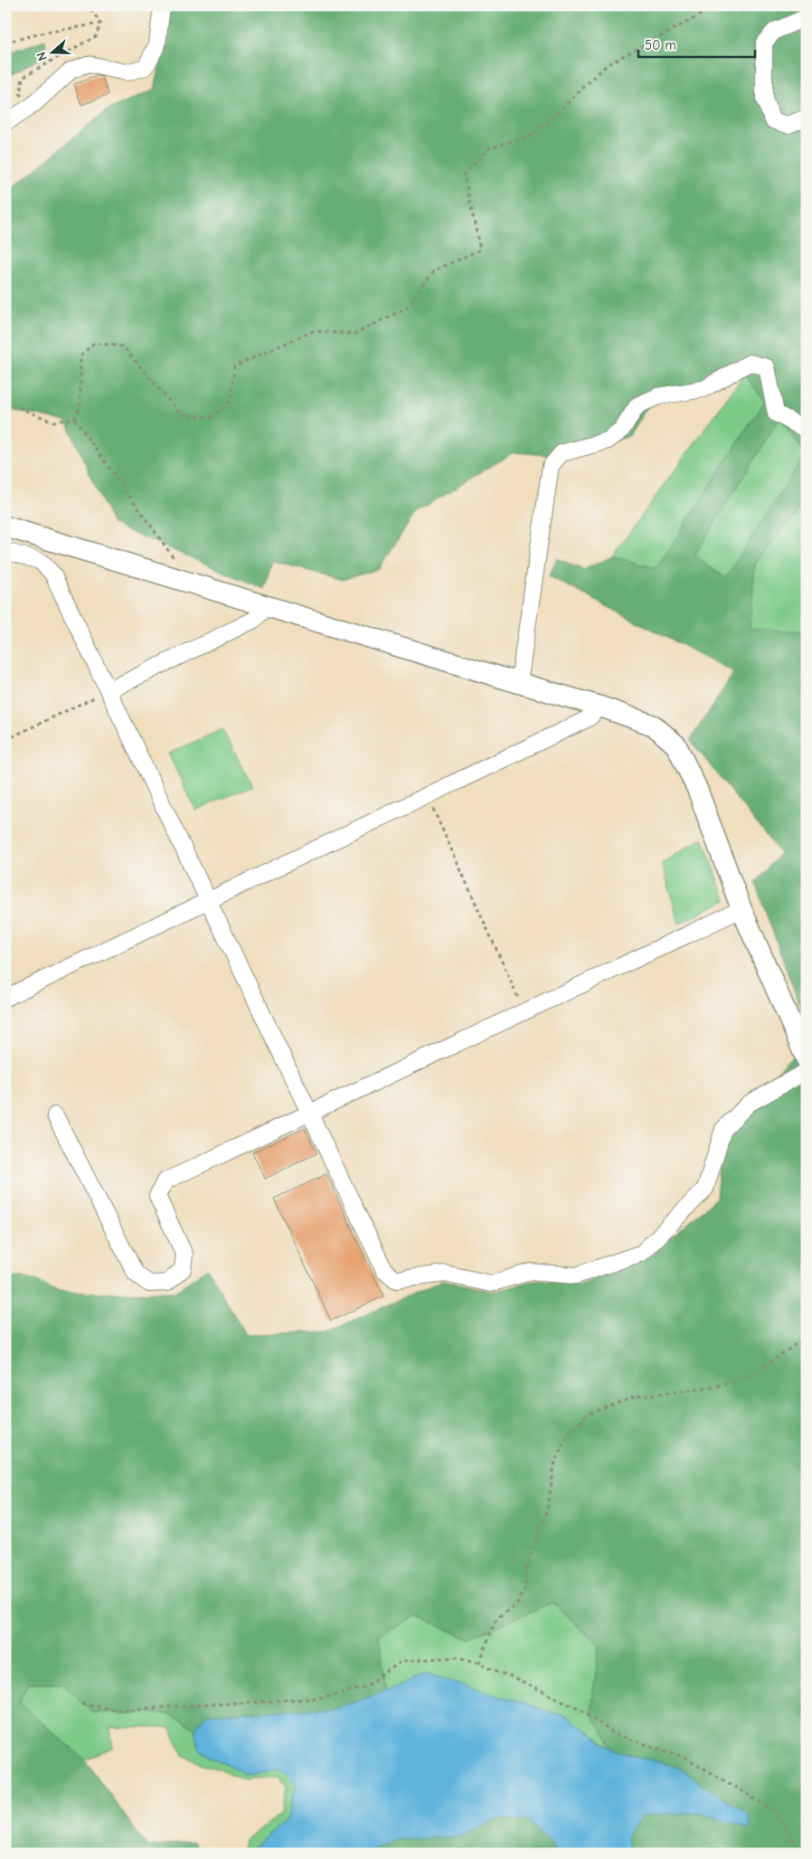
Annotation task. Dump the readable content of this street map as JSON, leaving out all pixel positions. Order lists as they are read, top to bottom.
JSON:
{
  "scale_bar": "50 m",
  "north": "left"
}
